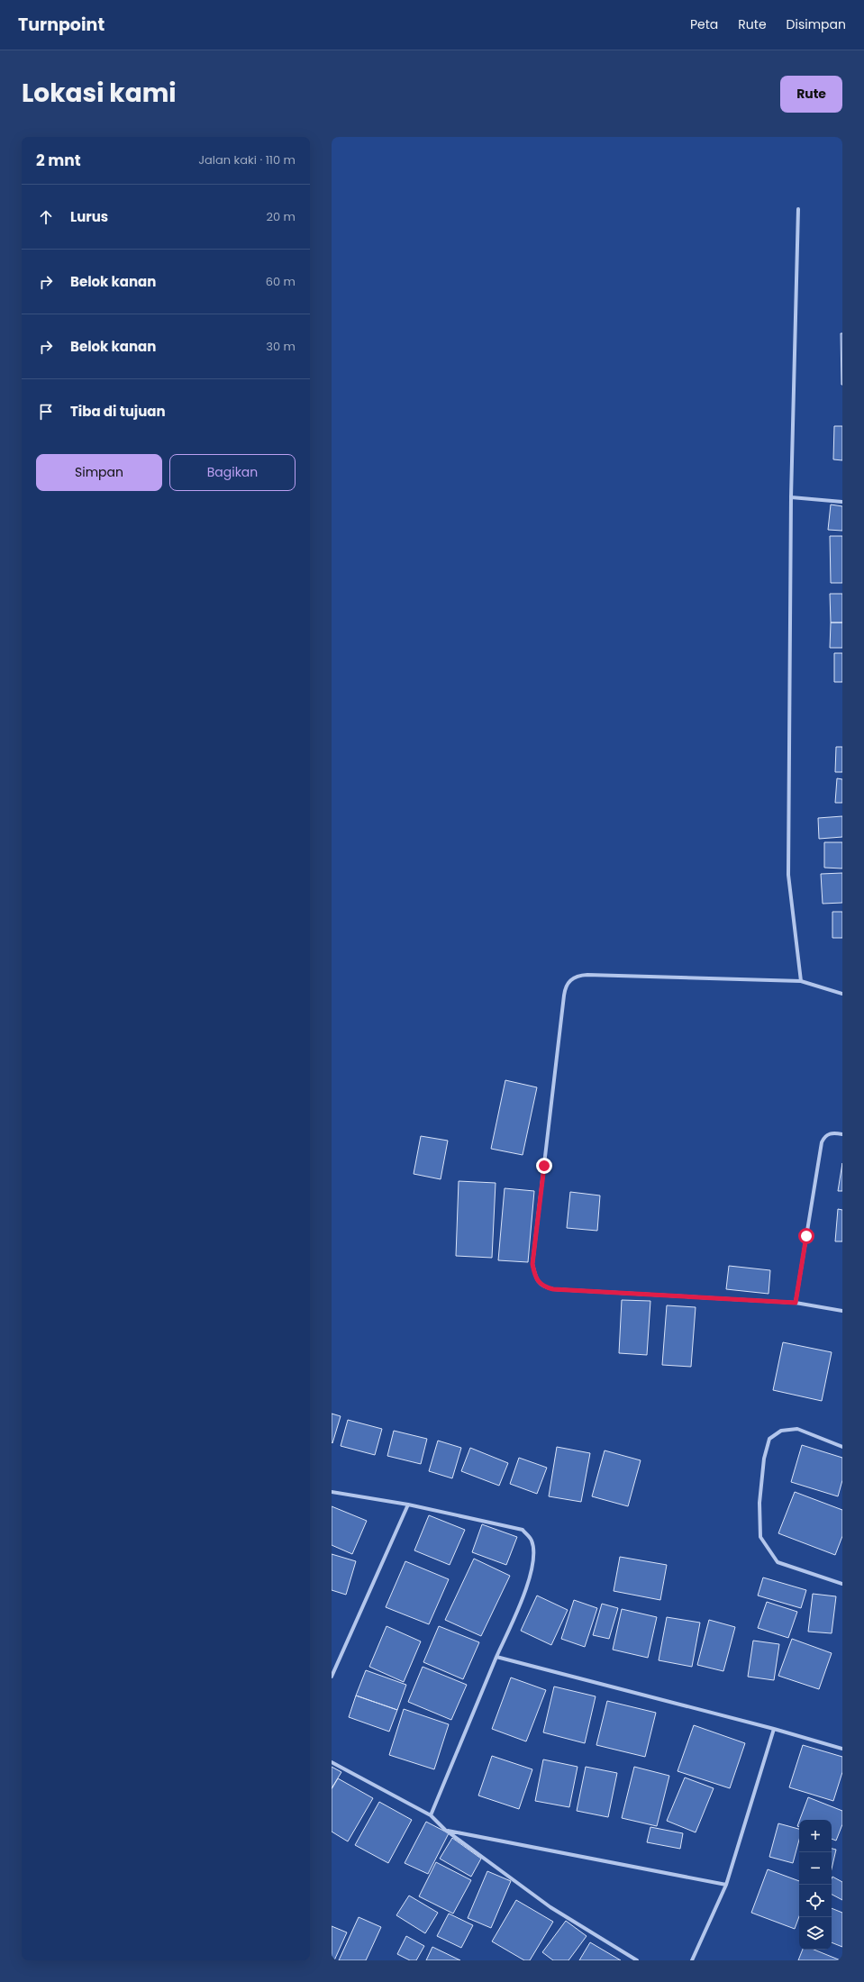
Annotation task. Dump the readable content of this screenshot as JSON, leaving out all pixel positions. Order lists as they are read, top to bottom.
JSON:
{
  "page": {
    "header": "Turnpoint",
    "nav": ["Peta", "Rute", "Disimpan"],
    "title": "Lokasi kami",
    "buttons": [
      "Rute",
      ["Simpan", "Bagikan"]
    ],
    "heading": ["2 mnt", "Jalan kaki · 110 m"],
    "list": [
      ["Lurus", "20 m"],
      ["Belok kanan", "60 m"],
      ["Belok kanan", "30 m"],
      "Tiba di tujuan"
    ],
    "map_buttons": ["+", "−"]
  }
}
